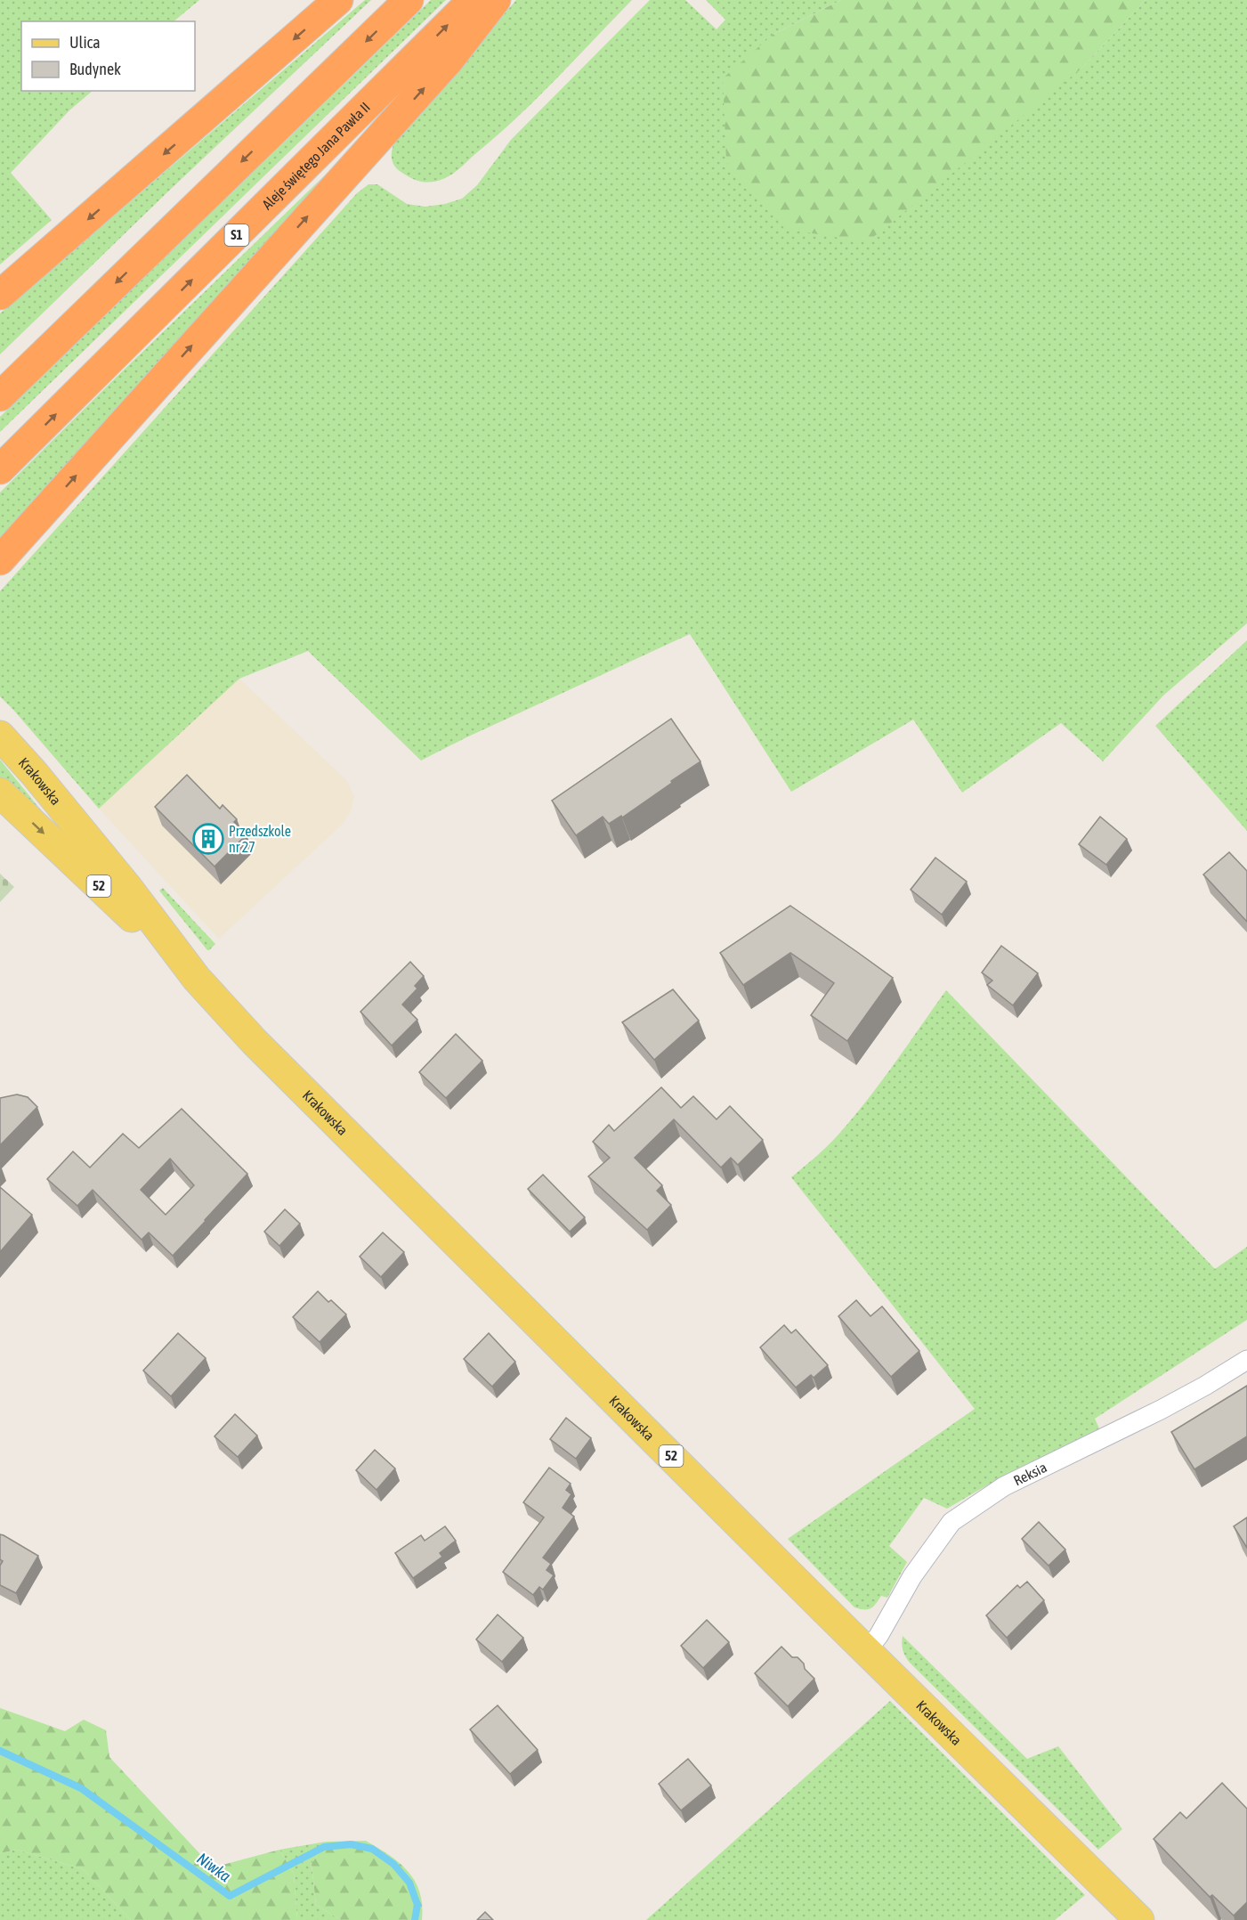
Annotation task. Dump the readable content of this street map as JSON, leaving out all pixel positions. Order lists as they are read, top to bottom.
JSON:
{
  "streets": {
    "highway": ["Aleje świętego Jana Pawła II", "S1"],
    "main road": ["Krakowska", "52"],
    "street": ["Reksia"]
  },
  "crossings": [
    ["Krakowska", "Reksia"]
  ],
  "water": ["Niwka"],
  "places": {
    "building": ["Przedszkole nr 27"]
  },
  "legend": ["Ulica", "Budynek"]
}
